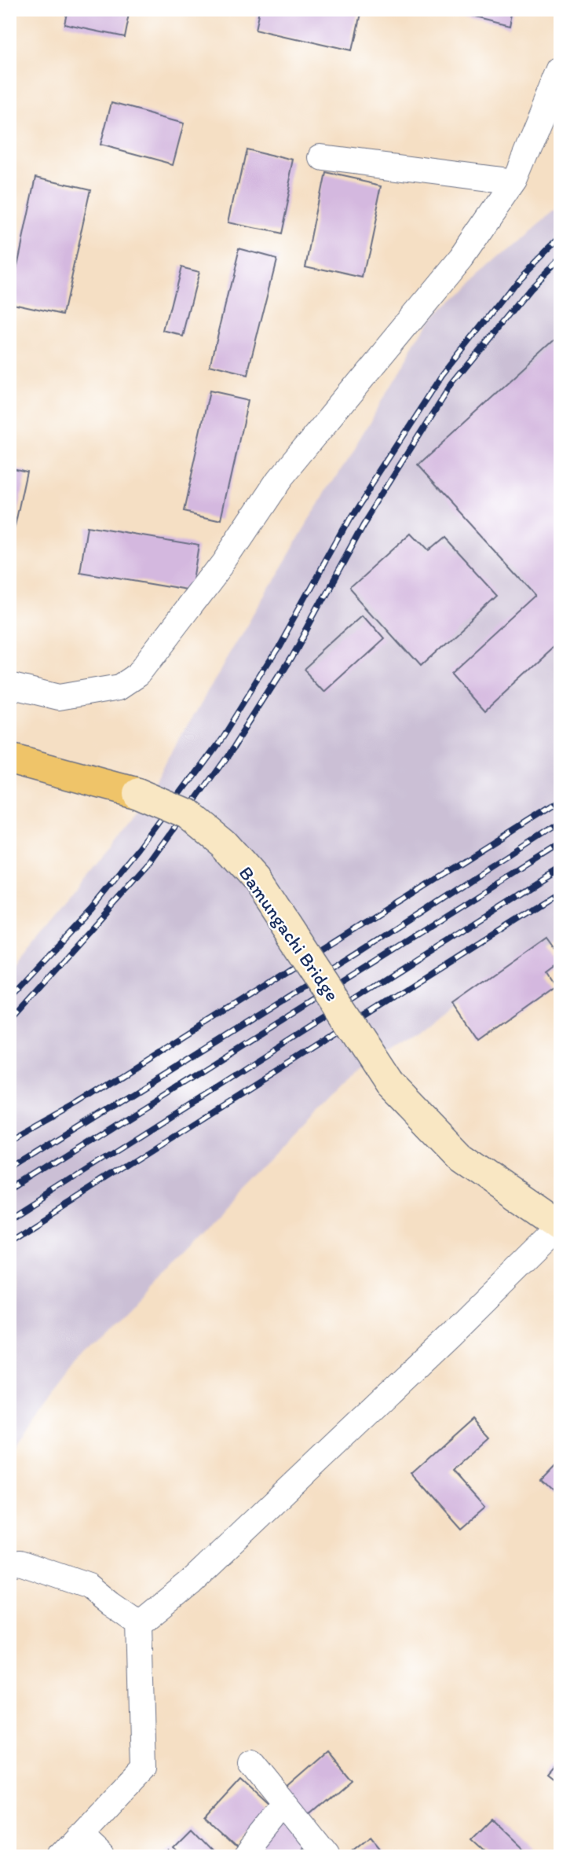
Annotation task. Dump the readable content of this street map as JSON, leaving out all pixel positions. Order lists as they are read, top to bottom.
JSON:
{
  "streets": {
    "main road": ["Bamungachi Bridge"]
  }
}
